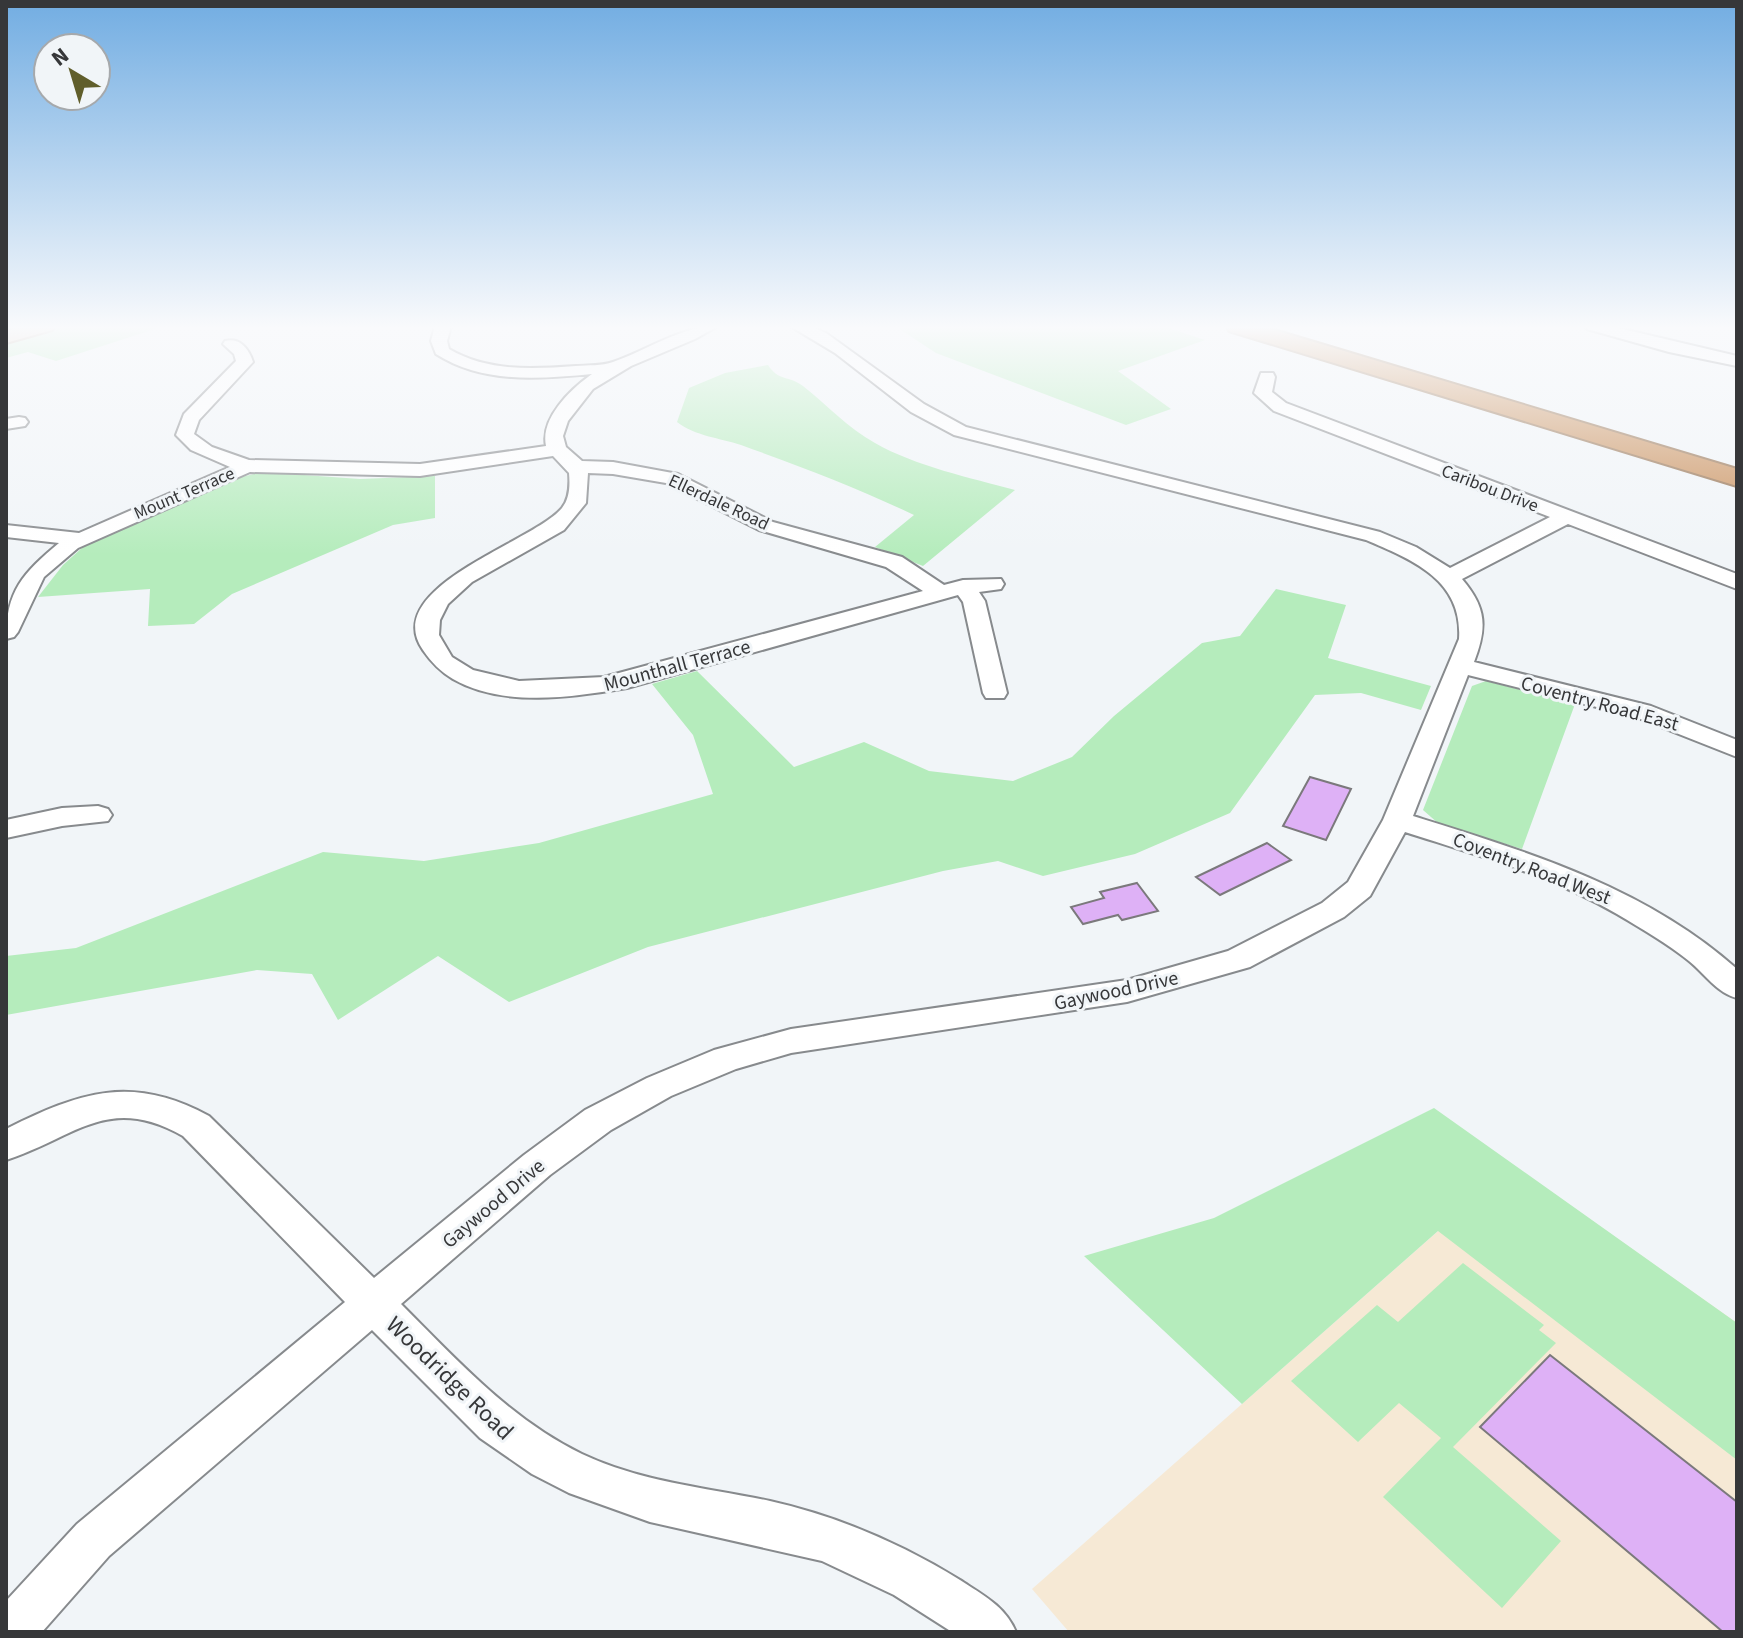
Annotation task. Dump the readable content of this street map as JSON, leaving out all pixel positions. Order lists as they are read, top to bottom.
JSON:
{
  "streets": {
    "street": [
      "Caribou Drive",
      "Mount Terrace",
      "Ellerdale Road",
      "Mounthall Terrace",
      "Coventry Road East",
      "Coventry Road West",
      "Gaywood Drive",
      "Woodridge Road"
    ]
  },
  "crossings": [
    ["Ellerdale Road", "Mounthall Terrace"],
    ["Coventry Road East", "Gaywood Drive"],
    ["Coventry Road West", "Gaywood Drive"],
    ["Gaywood Drive", "Woodridge Road"]
  ],
  "north": "top left"
}
